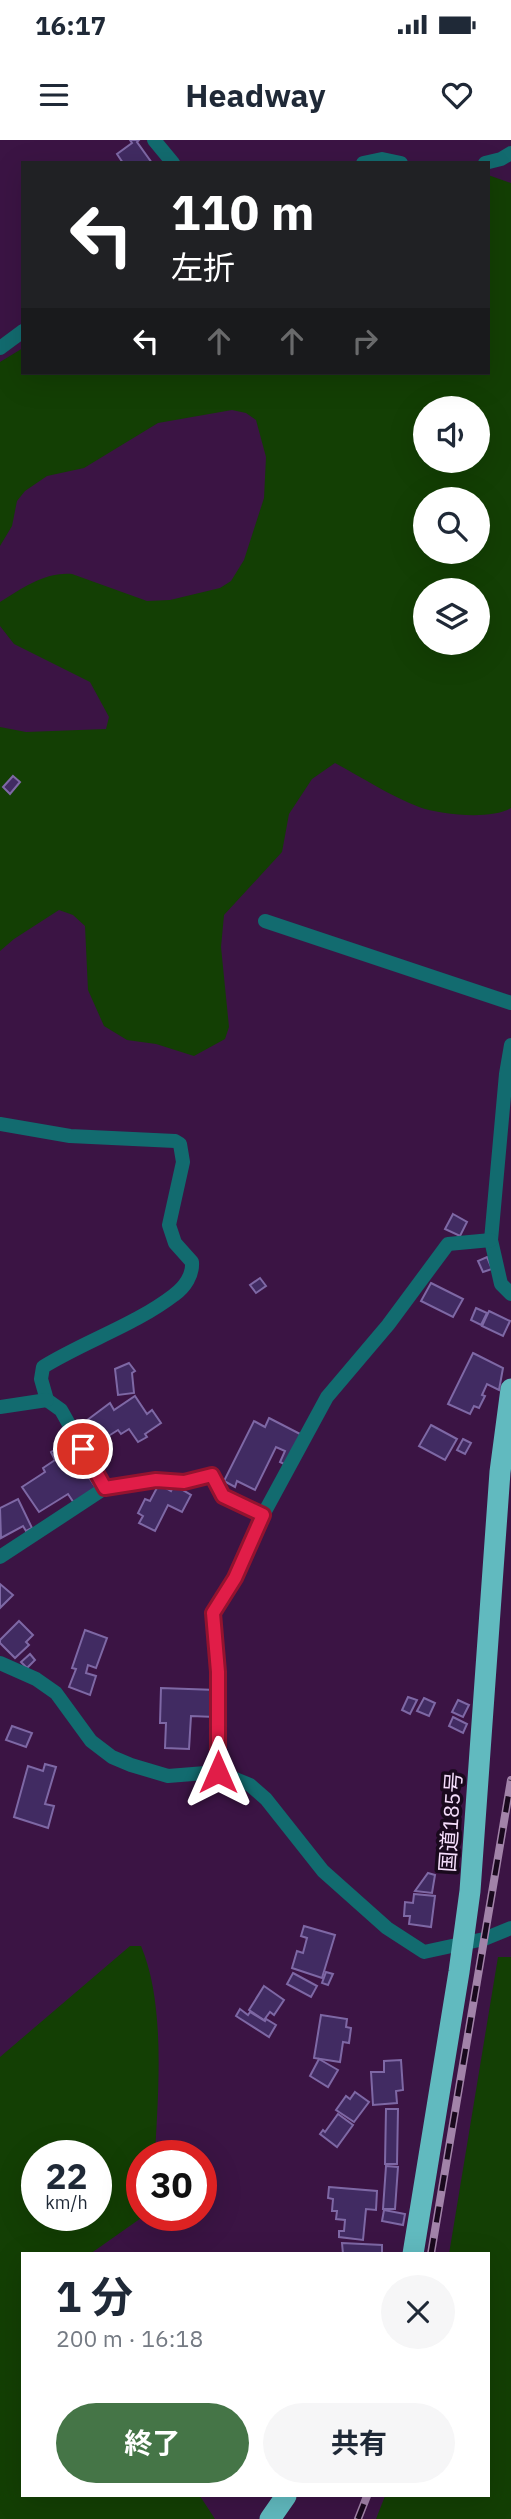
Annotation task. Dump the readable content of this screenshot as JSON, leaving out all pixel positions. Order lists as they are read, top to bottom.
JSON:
{
  "streets": {
    "highway": ["国道185号"]
  },
  "page": {
    "status": "16:17",
    "header": "Headway",
    "turn": ["110 m", "左折"],
    "speed": "22 km/h",
    "limit": "30",
    "heading": ["1 分", "200 m · 16:18"],
    "buttons": ["終了", "共有"]
  }
}
